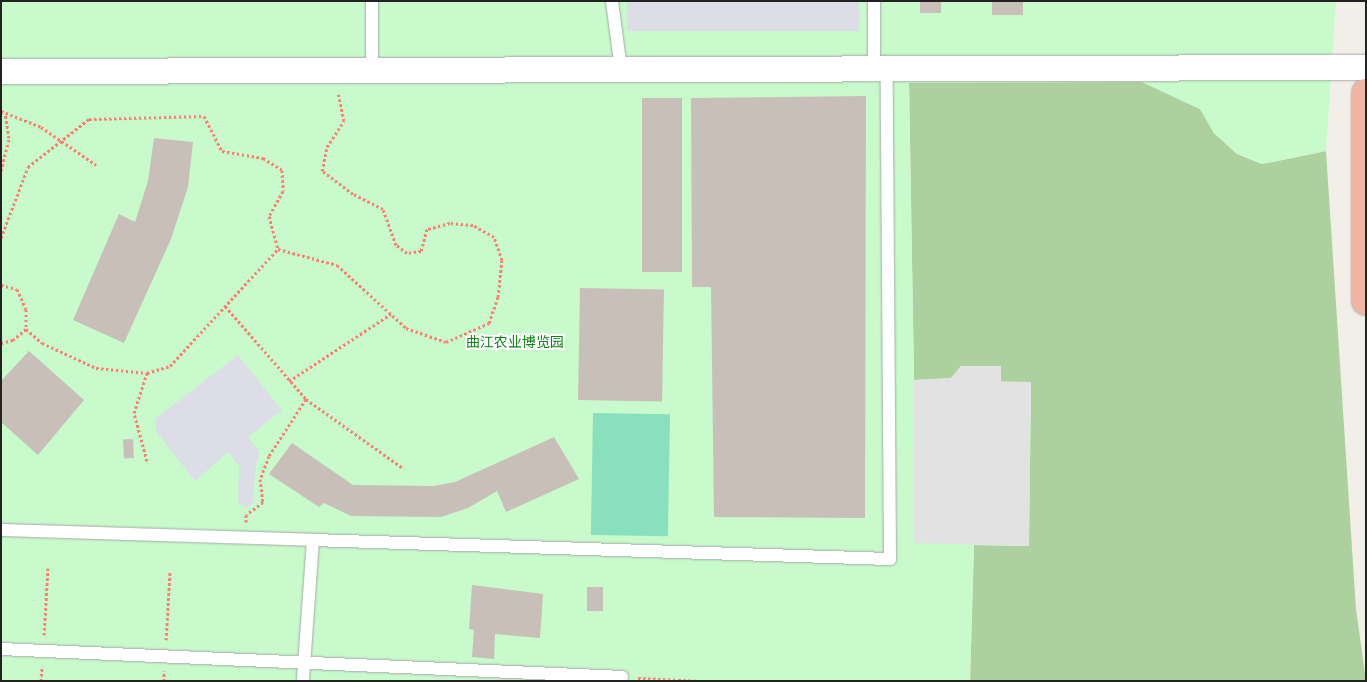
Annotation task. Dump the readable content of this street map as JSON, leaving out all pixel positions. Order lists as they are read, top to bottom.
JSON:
{
  "parks": ["曲江农业博览园"]
}
